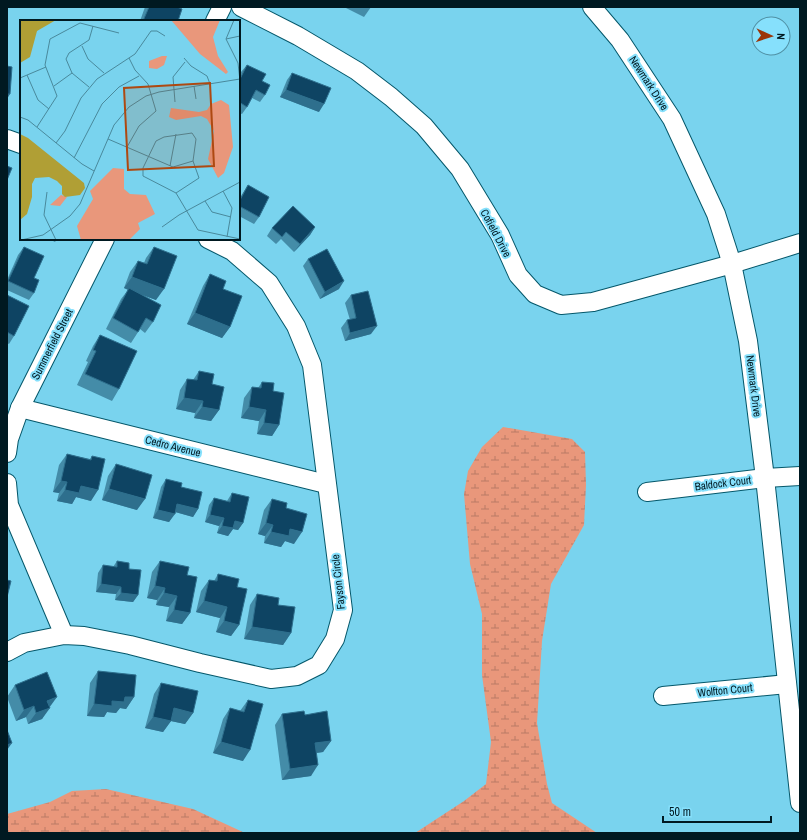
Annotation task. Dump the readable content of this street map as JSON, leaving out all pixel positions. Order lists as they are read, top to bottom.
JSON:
{
  "streets": {
    "street": [
      "Newmark Drive",
      "Cofield Drive",
      "Summerfield Street",
      "Cedro Avenue",
      "Baldock Court",
      "Fayson Circle",
      "Wolfton Court"
    ]
  },
  "crossings": [
    ["Newmark Drive", "Cofield Drive"],
    ["Newmark Drive", "Baldock Court"],
    ["Newmark Drive", "Wolfton Court"],
    ["Summerfield Street", "Cedro Avenue"],
    ["Cedro Avenue", "Fayson Circle"]
  ],
  "scale_bar": "50 m",
  "north": "right"
}
